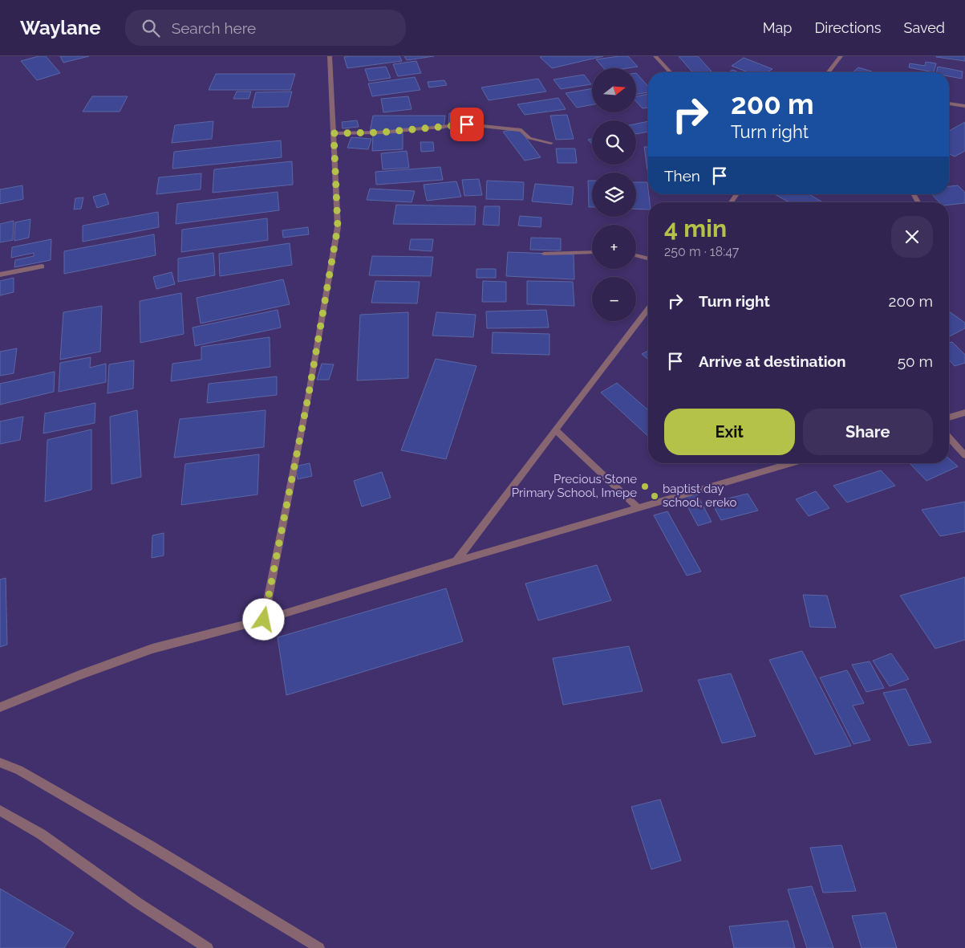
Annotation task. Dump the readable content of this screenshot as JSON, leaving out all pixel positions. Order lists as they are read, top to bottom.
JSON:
{
  "places": ["Precious Stone Primary School, Imepe", "baptist day school, ereko"],
  "north": "right",
  "page": {
    "header": "Waylane",
    "search": "Search here",
    "nav": ["Map", "Directions", "Saved"],
    "map_buttons": ["+", "−"],
    "turn": ["200 m", "Turn right"],
    "then": "Then",
    "heading": ["4 min", "250 m · 18:47"],
    "list": [
      {
        "name": "Turn right",
        "value": "200 m"
      },
      {
        "name": "Arrive at destination",
        "value": "50 m"
      }
    ],
    "buttons": ["Exit", "Share"]
  }
}
